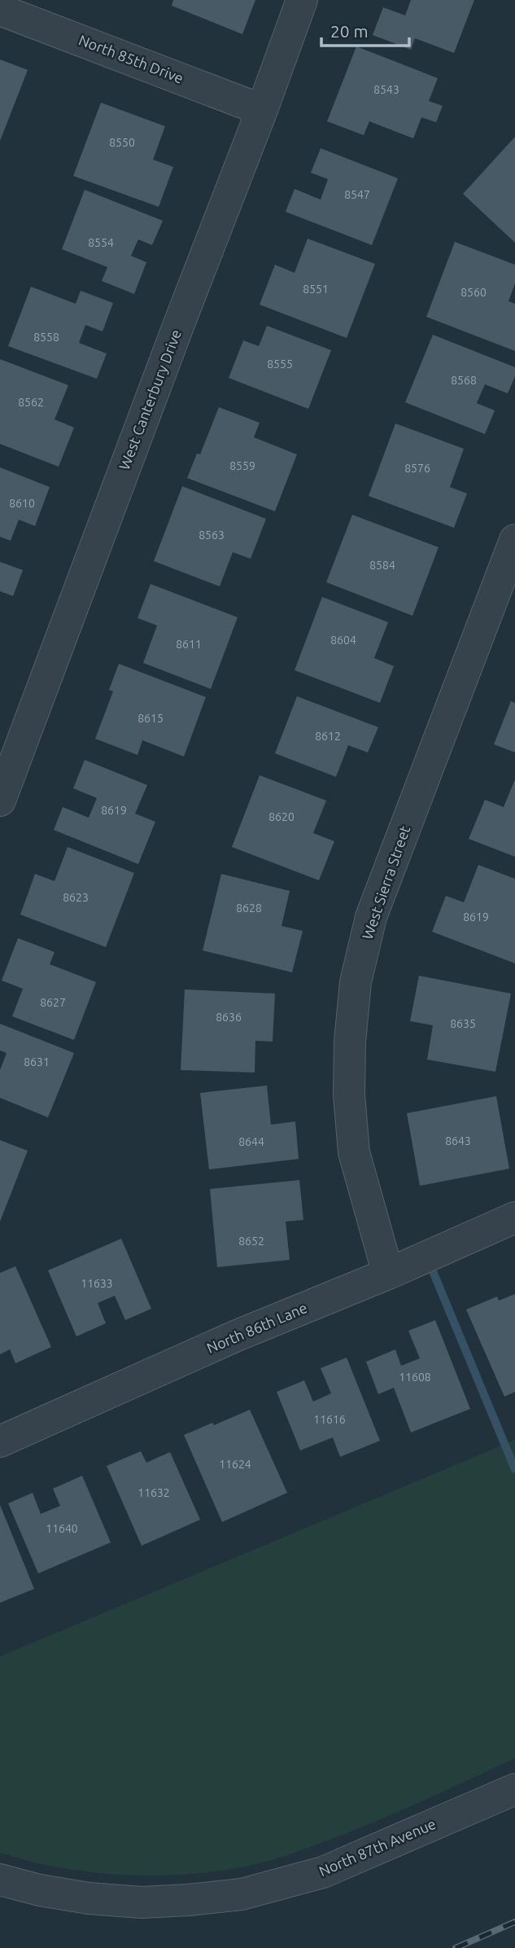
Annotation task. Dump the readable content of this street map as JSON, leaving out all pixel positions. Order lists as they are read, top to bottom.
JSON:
{
  "streets": {
    "street": [
      "North 85th Drive",
      "West Canterbury Drive",
      "West Sierra Street",
      "North 86th Lane",
      "North 87th Avenue"
    ]
  },
  "crossings": [
    ["North 85th Drive", "West Canterbury Drive"],
    ["West Sierra Street", "North 86th Lane"]
  ],
  "house_numbers": [
    "8543",
    "8550",
    "8547",
    "8554",
    "8551",
    "8560",
    "8558",
    "8555",
    "8568",
    "8562",
    "8559",
    "8576",
    "8610",
    "8563",
    "8584",
    "8604",
    "8611",
    "8615",
    "8612",
    "8619",
    "8620",
    "8623",
    "8628",
    "8619",
    "8627",
    "8636",
    "8635",
    "8631",
    "8643",
    "8644",
    "8652",
    "11633",
    "11608",
    "11616",
    "11624",
    "11632",
    "11640"
  ],
  "scale_bar": "20 m"
}
